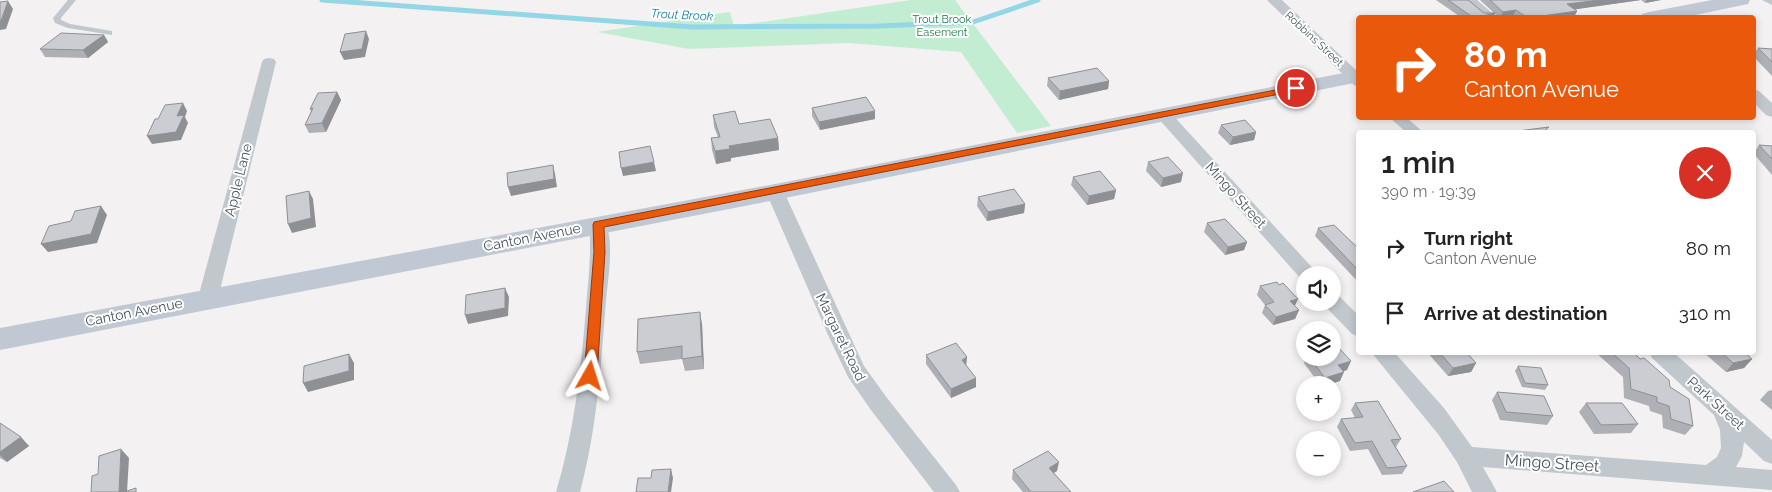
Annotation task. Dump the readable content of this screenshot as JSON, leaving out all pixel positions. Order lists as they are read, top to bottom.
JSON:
{
  "streets": {
    "main road": ["Canton Avenue"],
    "street": [
      "Robbins Street",
      "Apple Lane",
      "Mingo Street",
      "Margaret Road",
      "Park Street"
    ]
  },
  "crossings": [
    ["Apple Lane", "Canton Avenue"],
    ["Mingo Street", "Canton Avenue"],
    ["Canton Avenue", "Margaret Road"]
  ],
  "water": ["Trout Brook"],
  "parks": ["Trout Brook Easement"],
  "page": {
    "turn": ["80 m", "Canton Avenue"],
    "heading": ["1 min", "390 m · 19:39"],
    "list": [
      {
        "name": "Turn right",
        "note": "Canton Avenue",
        "value": "80 m"
      },
      {
        "name": "Arrive at destination",
        "value": "310 m"
      }
    ],
    "map_buttons": ["+", "−"]
  }
}
